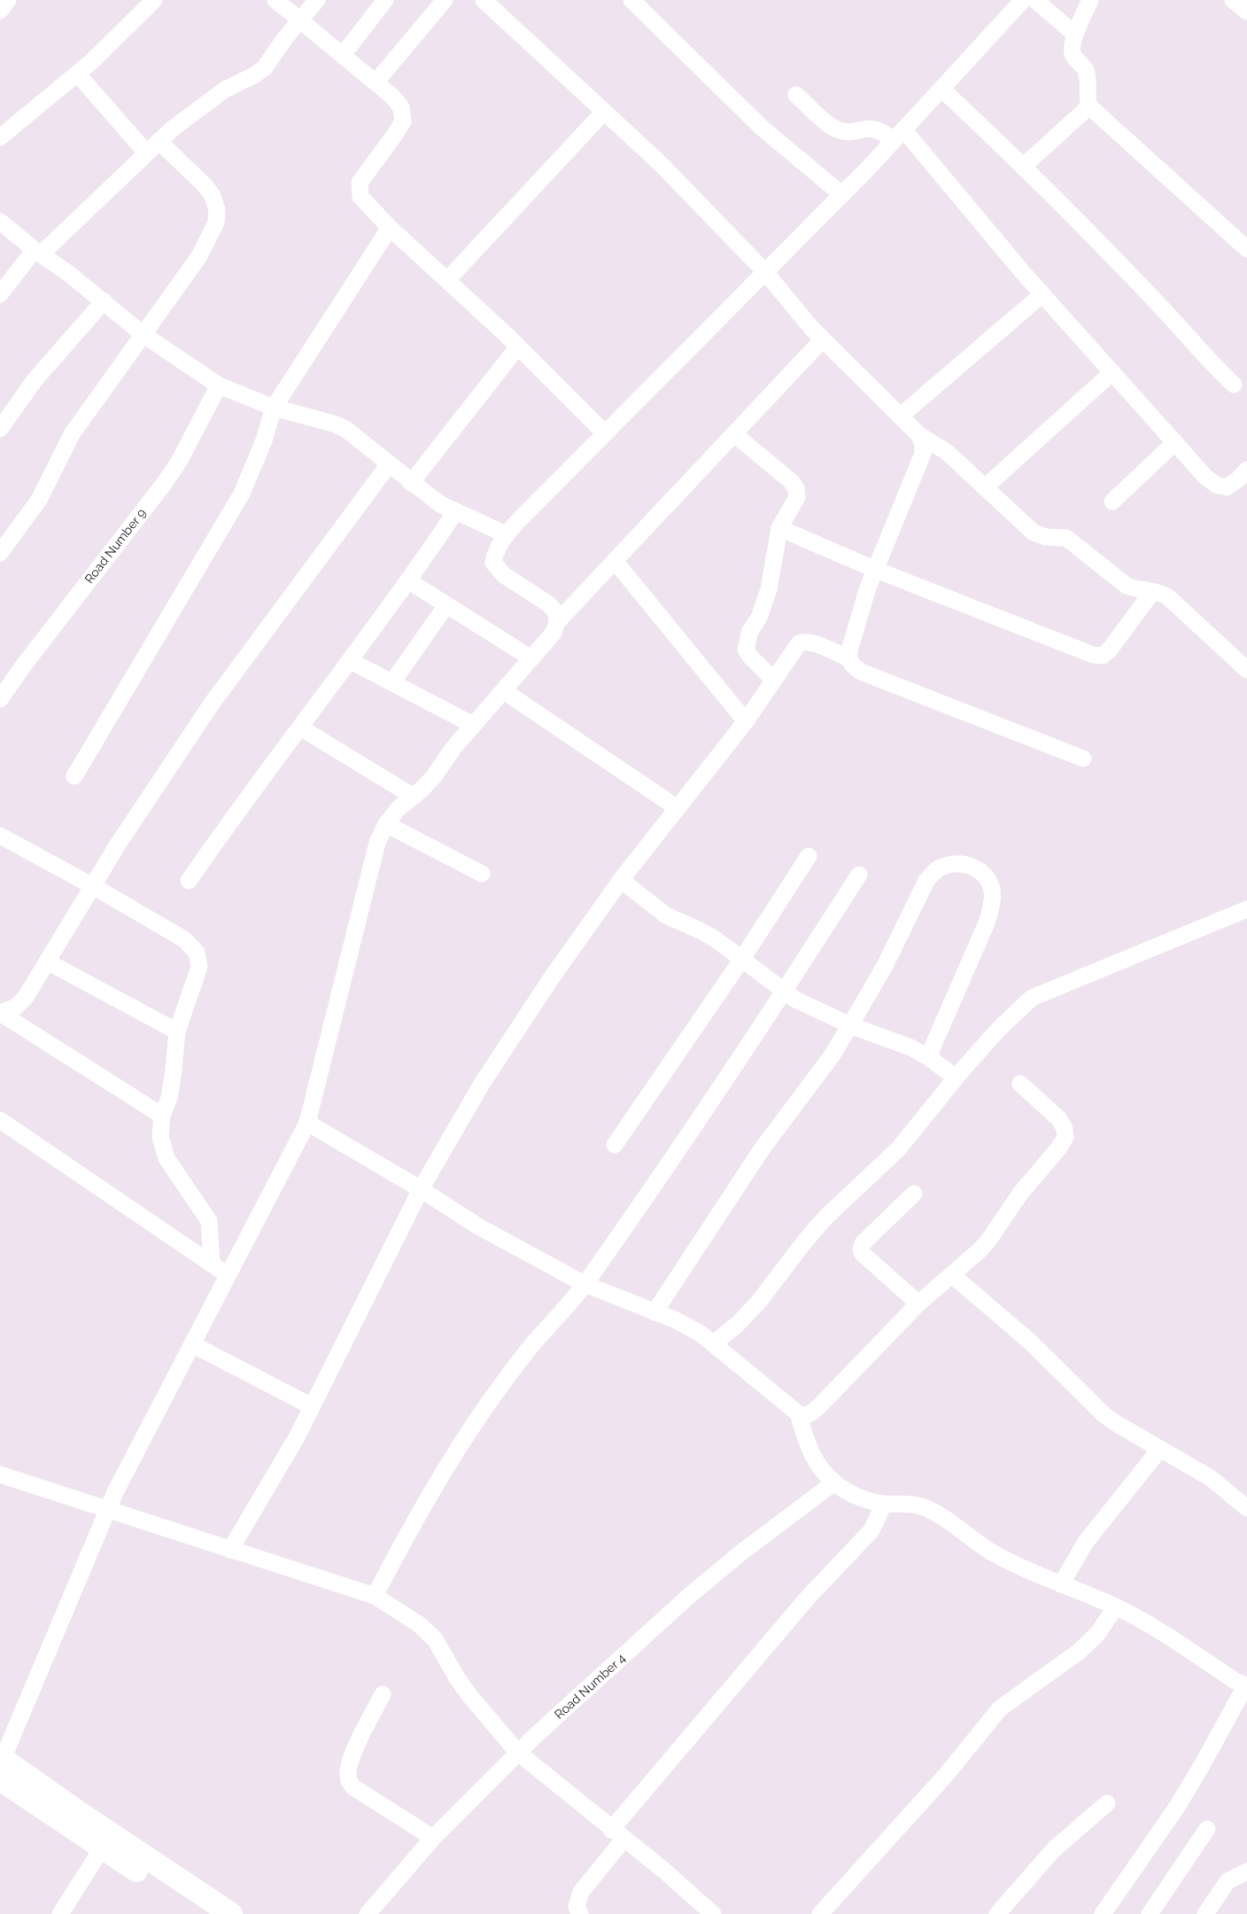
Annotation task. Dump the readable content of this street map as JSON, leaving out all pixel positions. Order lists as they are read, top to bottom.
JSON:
{
  "streets": {
    "street": ["Road Number 9", "Road Number 4"]
  }
}
